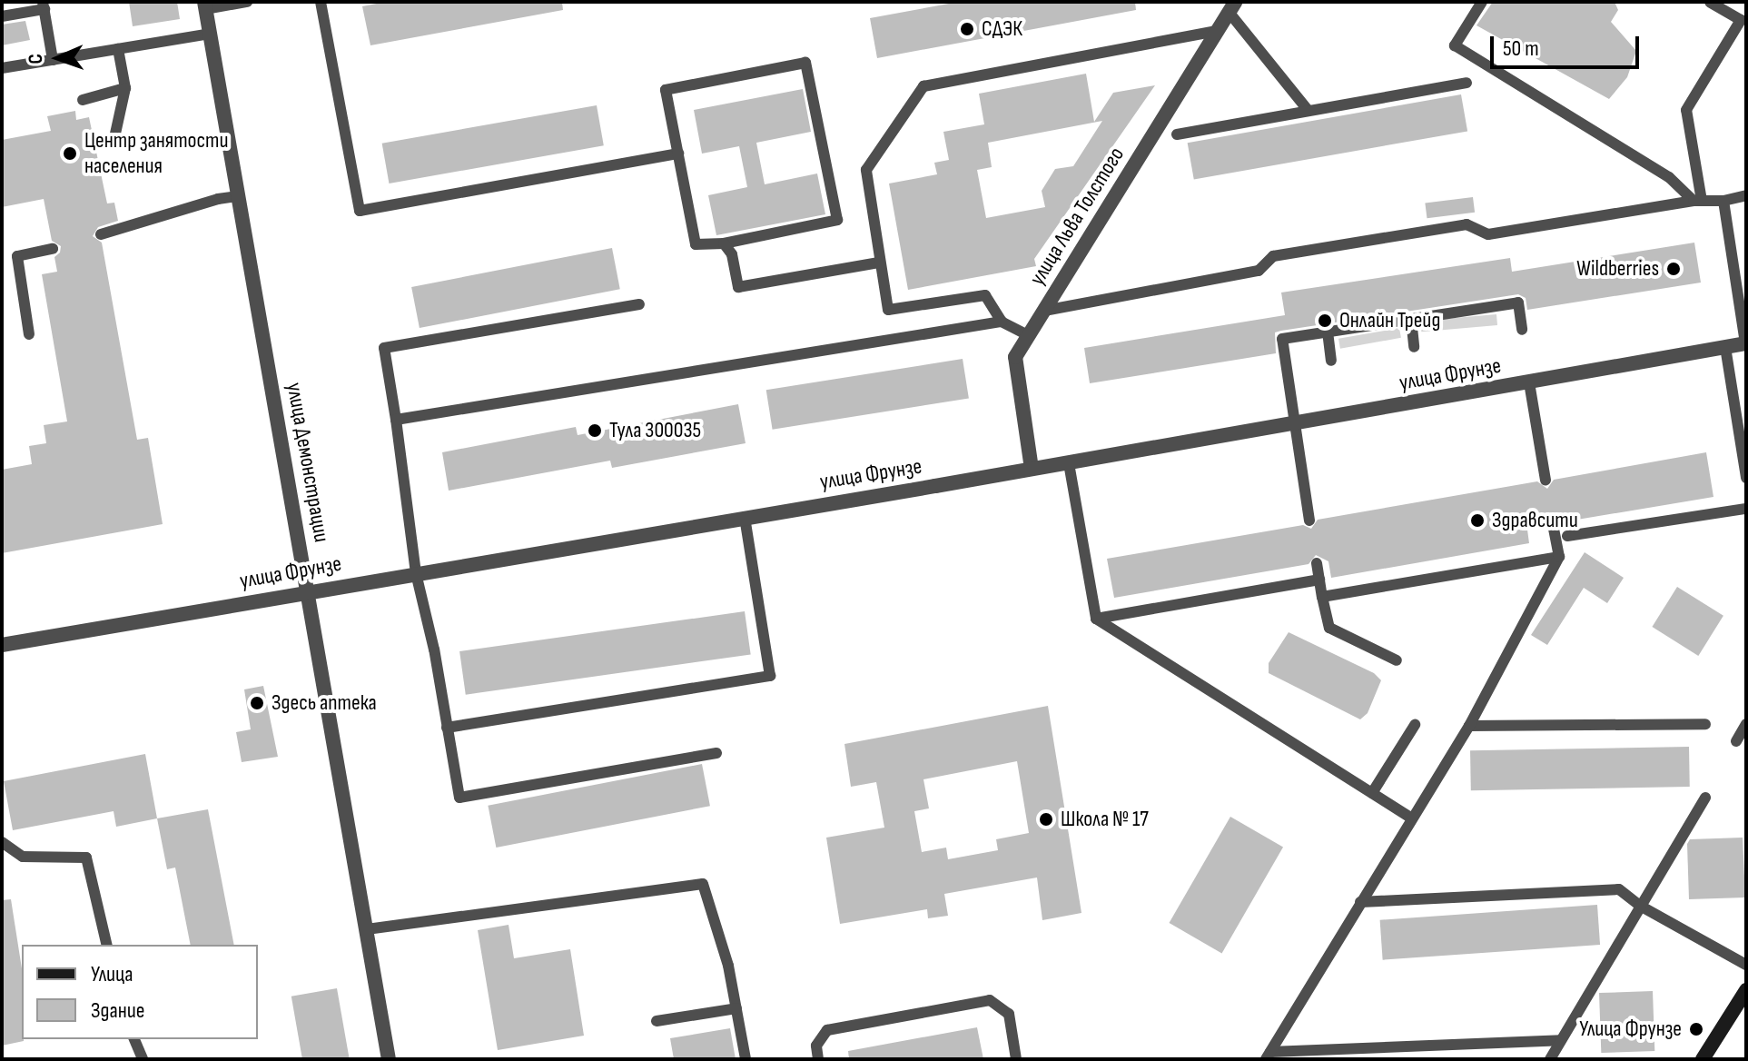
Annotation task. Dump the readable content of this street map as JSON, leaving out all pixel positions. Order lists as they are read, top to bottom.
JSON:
{
  "streets": {
    "street": ["улица Льва Толстого", "улица Фрунзе", "улица Демонстрации"]
  },
  "crossings": [
    ["улица Льва Толстого", "улица Фрунзе"],
    ["улица Фрунзе", "улица Демонстрации"]
  ],
  "places": [
    "СДЭК",
    "Центр занятости населения",
    "Wildberries",
    "Онлайн Трейд",
    "Тула 300035",
    "Здравсити",
    "Здесь аптека",
    "Школа № 17",
    "Улица Фрунзе"
  ],
  "legend": ["Улица", "Здание"],
  "scale_bar": "50 m",
  "north": "left"
}
